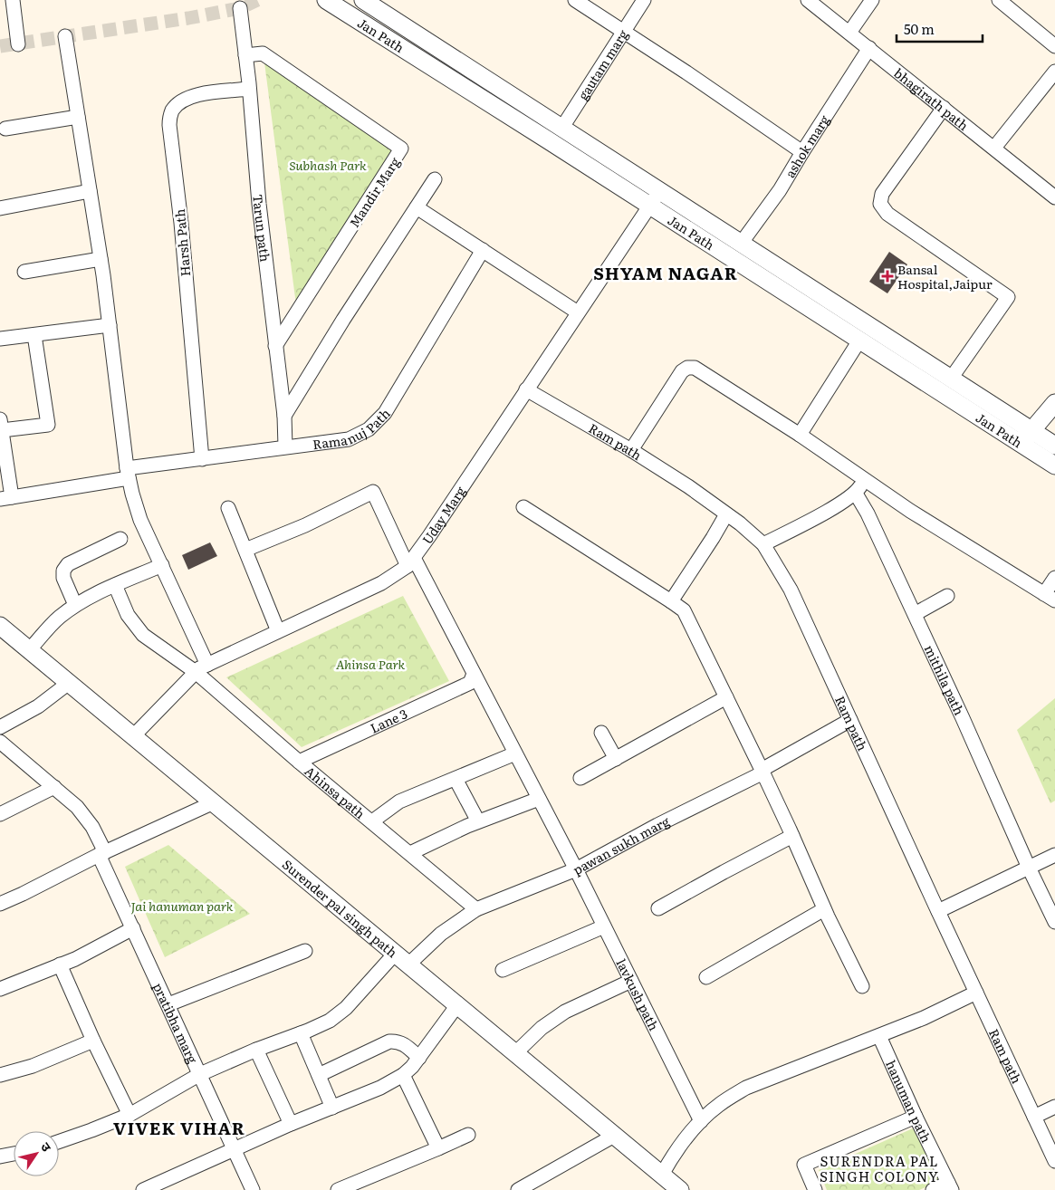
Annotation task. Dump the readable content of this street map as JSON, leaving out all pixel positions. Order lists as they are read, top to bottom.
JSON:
{
  "streets": {
    "street": [
      "Jan Path",
      "gautam marg",
      "bhagirath path",
      "ashok marg",
      "Mandir Marg",
      "Tarun path",
      "Harsh Path",
      "Ramanuj Path",
      "Ram path",
      "Uday Marg",
      "mithila path",
      "Lane 3",
      "Ahinsa path",
      "pawan sukh marg",
      "Surender pal singh path",
      "lavkush path",
      "pratibha marg",
      "hanuman path"
    ]
  },
  "crossings": [
    ["Jan Path", "gautam marg"],
    ["Jan Path", "ashok marg"],
    ["Jan Path", "Uday Marg"],
    ["bhagirath path", "ashok marg"],
    ["Mandir Marg", "Tarun path"],
    ["Tarun path", "Harsh Path"],
    ["Tarun path", "Ramanuj Path"],
    ["Harsh Path", "Ramanuj Path"],
    ["Ram path", "Uday Marg"],
    ["Ram path", "pawan sukh marg"],
    ["Uday Marg", "Ahinsa path"],
    ["Uday Marg", "Surender pal singh path"],
    ["Uday Marg", "lavkush path"],
    ["Lane 3", "Ahinsa path"],
    ["Lane 3", "lavkush path"],
    ["Ahinsa path", "pawan sukh marg"],
    ["pawan sukh marg", "Surender pal singh path"],
    ["pawan sukh marg", "lavkush path"]
  ],
  "districts": ["SHYAM NAGAR", "VIVEK VIHAR", "SURENDRA PAL SINGH COLONY"],
  "parks": ["Subhash Park", "Ahinsa Park", "Jai hanuman park"],
  "places": {
    "health": ["Bansal Hospital,Jaipur"]
  },
  "scale_bar": "50 m",
  "north": "top right"
}
